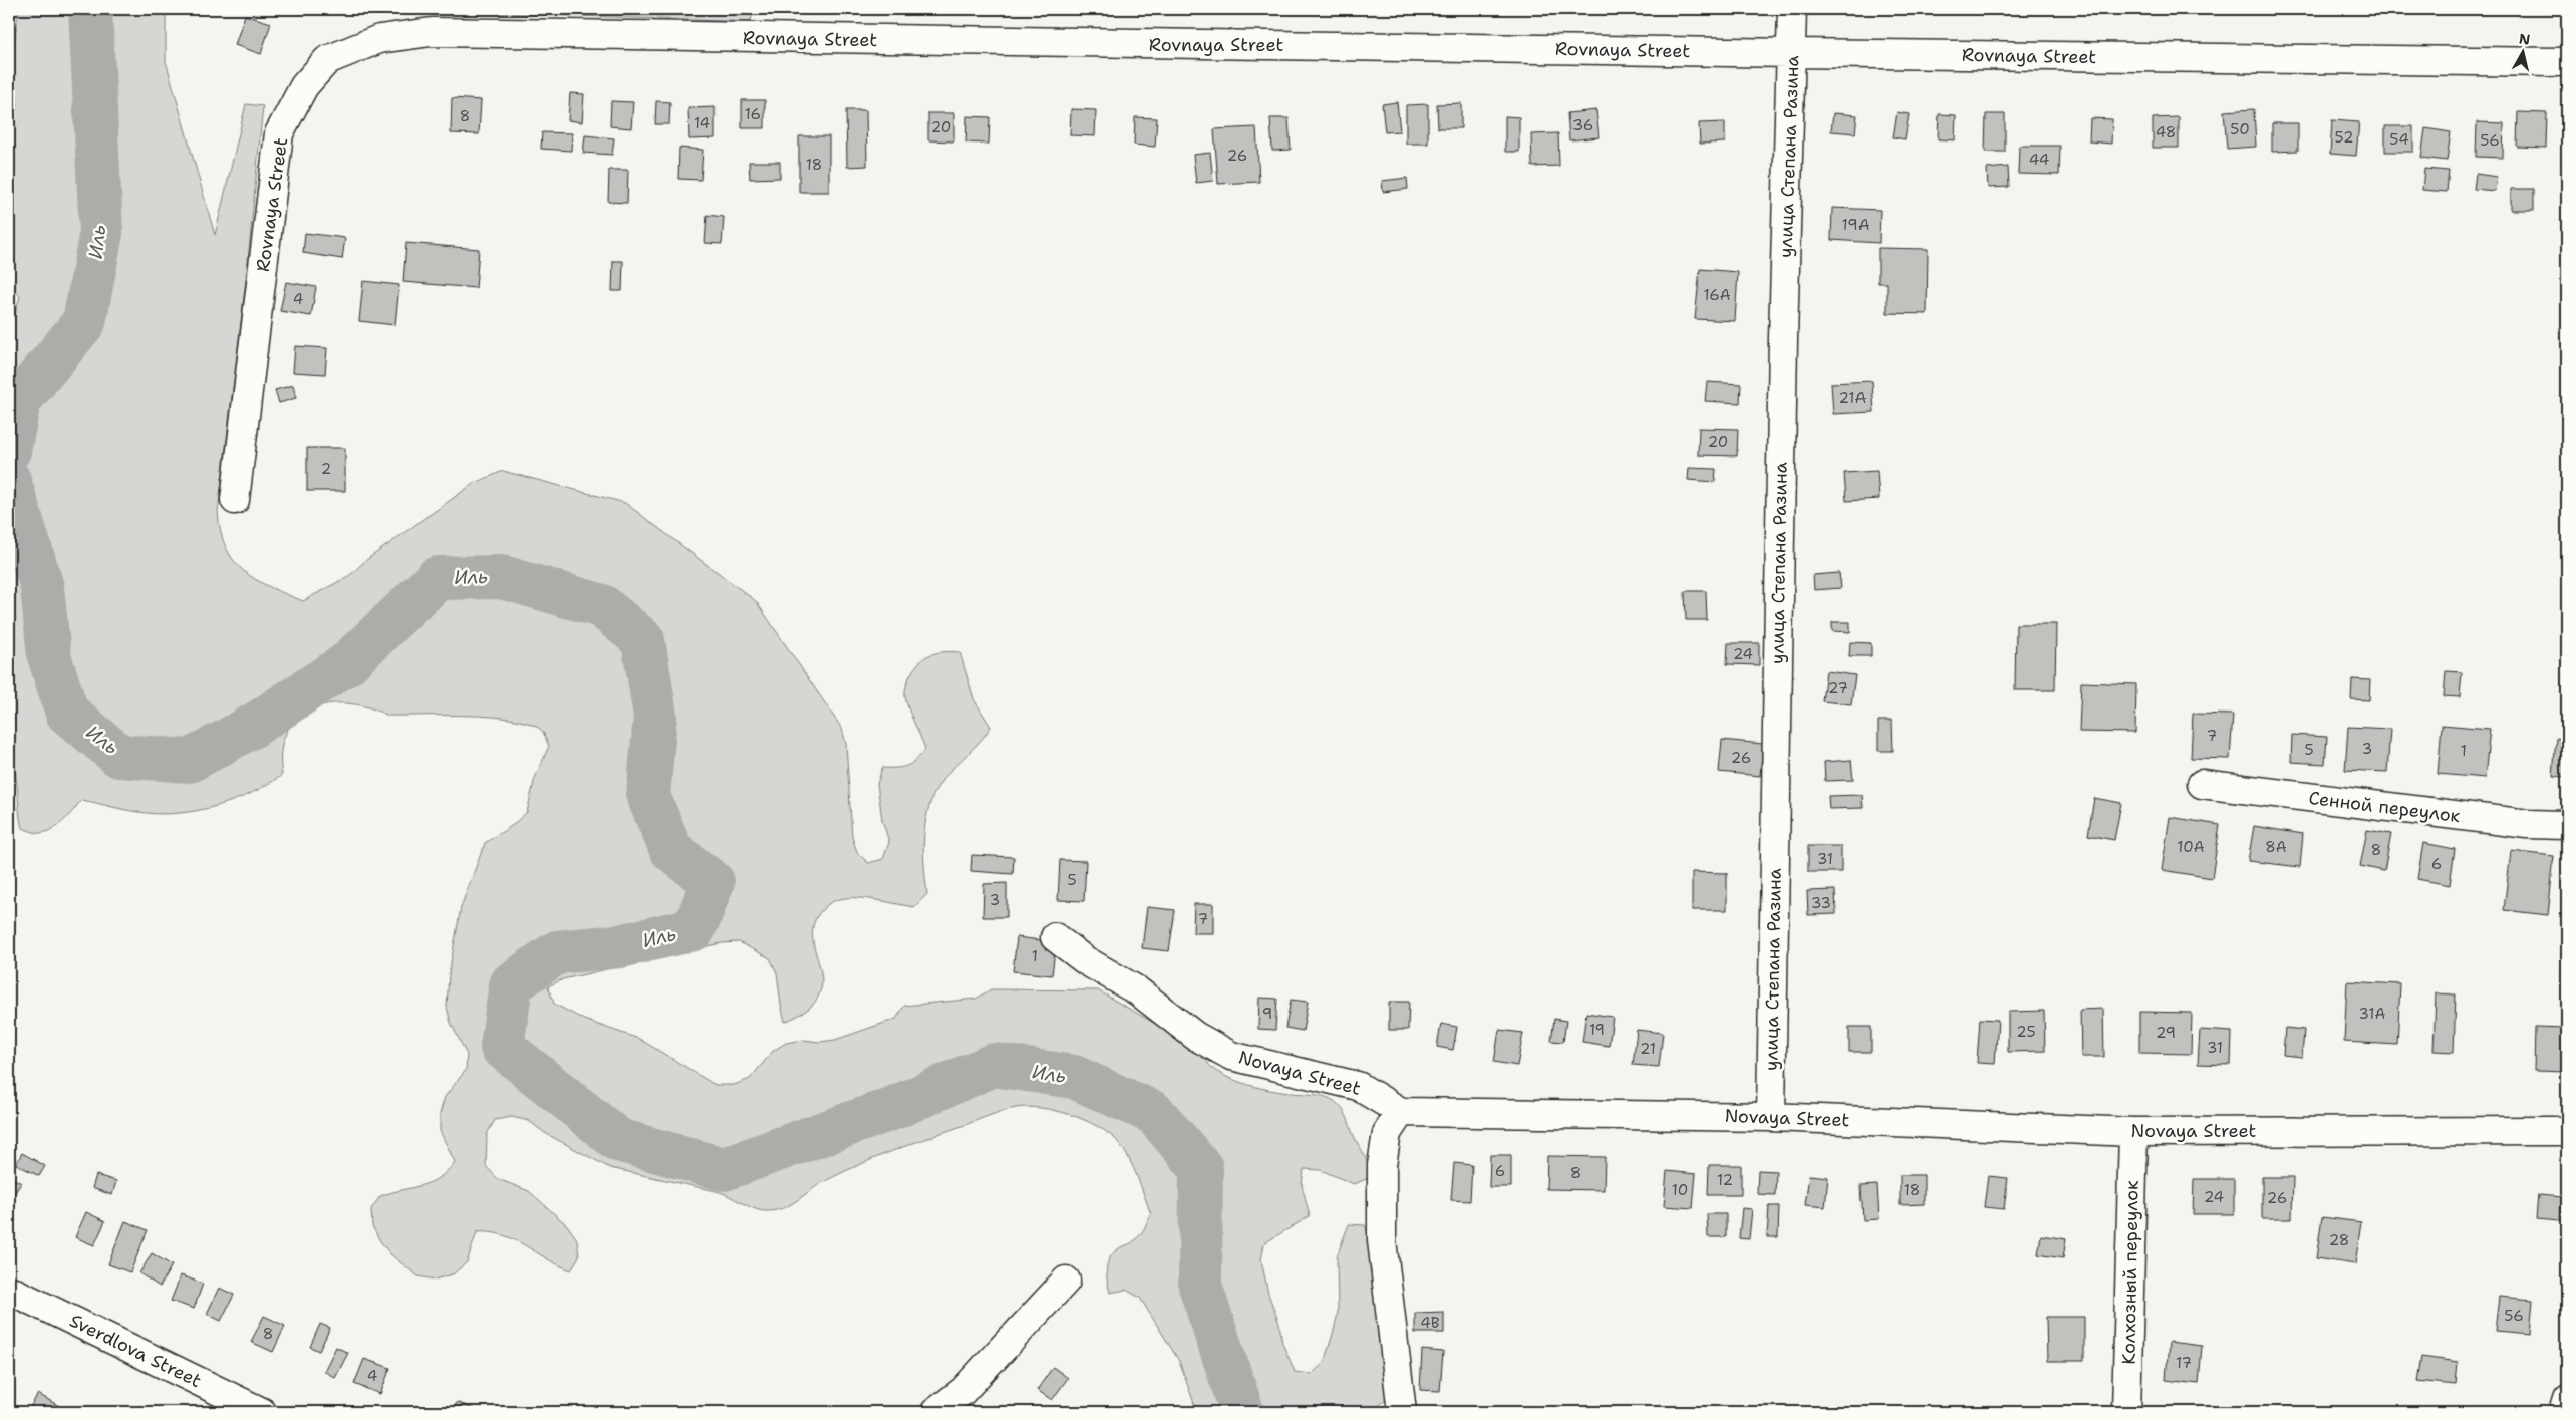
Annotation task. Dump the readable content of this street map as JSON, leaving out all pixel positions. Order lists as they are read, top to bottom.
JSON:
{
  "streets": {
    "street": [
      "Rovnaya Street",
      "улица Степана Разина",
      "Сенной переулок",
      "Novaya Street",
      "Колхозный переулок",
      "Sverdlova Street"
    ]
  },
  "crossings": [
    ["Rovnaya Street", "улица Степана Разина"],
    ["улица Степана Разина", "Novaya Street"],
    ["Novaya Street", "Колхозный переулок"]
  ],
  "water": ["Иль"],
  "house_numbers": [
    "16",
    "8",
    "14",
    "36",
    "20",
    "50",
    "48",
    "52",
    "54",
    "56",
    "26",
    "44",
    "18",
    "19А",
    "16А",
    "4",
    "21А",
    "20",
    "2",
    "24",
    "27",
    "7",
    "3",
    "5",
    "1",
    "26",
    "10А",
    "8А",
    "8",
    "31",
    "6",
    "5",
    "3",
    "33",
    "7",
    "1",
    "9",
    "31А",
    "19",
    "25",
    "29",
    "31",
    "21",
    "6",
    "8",
    "12",
    "10",
    "18",
    "24",
    "26",
    "28",
    "56",
    "4В",
    "8",
    "17",
    "4"
  ],
  "north": "top"
}
